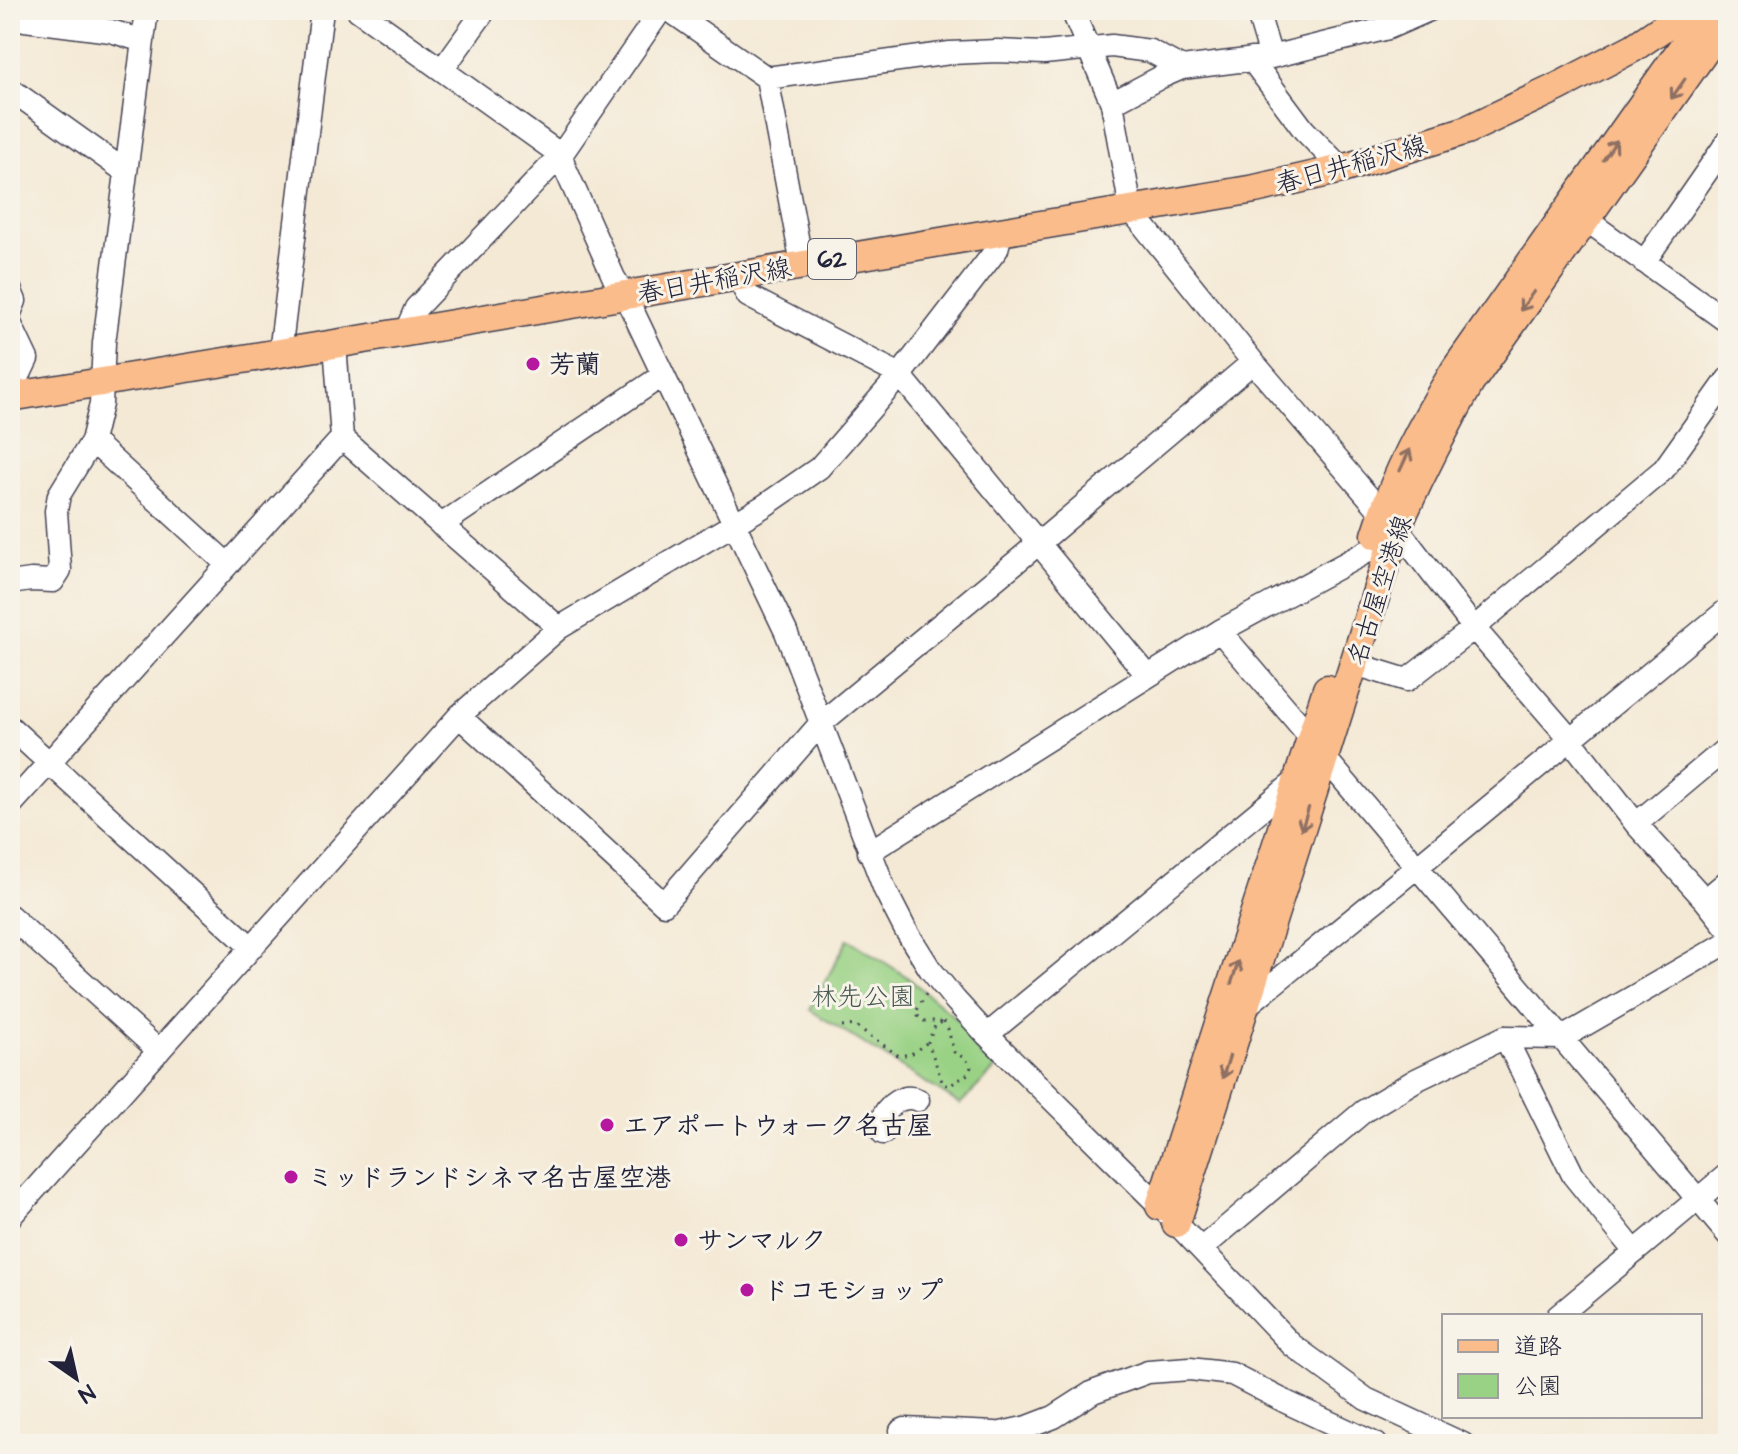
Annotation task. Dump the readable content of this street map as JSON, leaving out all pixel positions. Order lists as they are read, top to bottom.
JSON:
{
  "streets": {
    "main road": ["春日井稲沢線", "62", "名古屋空港線"]
  },
  "crossings": [
    ["春日井稲沢線", "名古屋空港線"]
  ],
  "parks": ["林先公園"],
  "places": [
    "芳蘭",
    "エアポートウォーク名古屋",
    "ミッドランドシネマ名古屋空港",
    "サンマルク",
    "ドコモショップ"
  ],
  "legend": ["道路", "公園"],
  "north": "bottom right"
}
